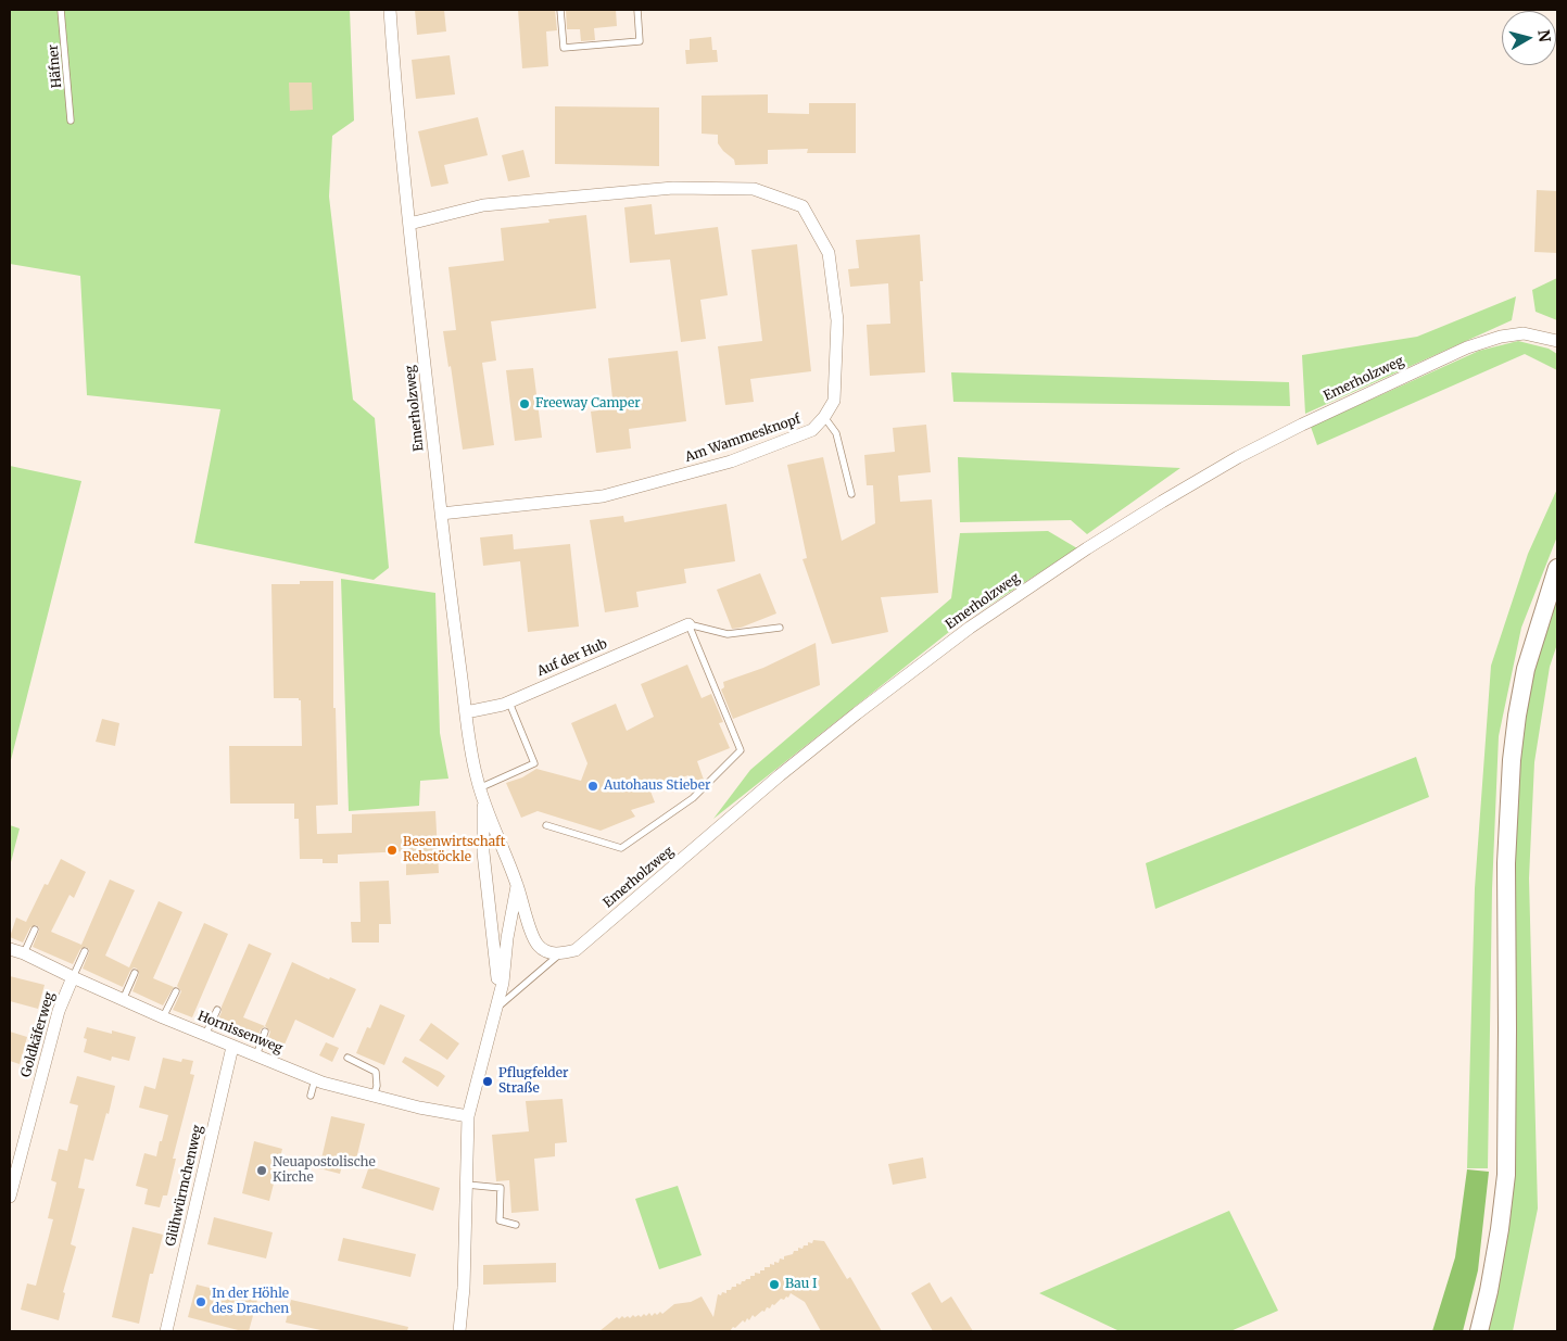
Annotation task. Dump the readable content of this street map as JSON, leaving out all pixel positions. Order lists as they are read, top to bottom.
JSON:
{
  "streets": {
    "street": [
      "Emerholzweg",
      "Am Wammesknopf",
      "Auf der Hub",
      "Hornissenweg",
      "Goldkäferweg",
      "Glühwürmchenweg"
    ],
    "lane": ["Häfner"]
  },
  "crossings": [
    ["Emerholzweg", "Am Wammesknopf"],
    ["Emerholzweg", "Auf der Hub"],
    ["Emerholzweg", "Hornissenweg"],
    ["Hornissenweg", "Goldkäferweg"],
    ["Hornissenweg", "Glühwürmchenweg"]
  ],
  "places": [
    "Freeway Camper",
    "Autohaus Stieber",
    "Besenwirtschaft Rebstöckle",
    "Pflugfelder Straße",
    "Neuapostolische Kirche",
    "Bau I",
    "In der Höhle des Drachen"
  ],
  "north": "right"
}
